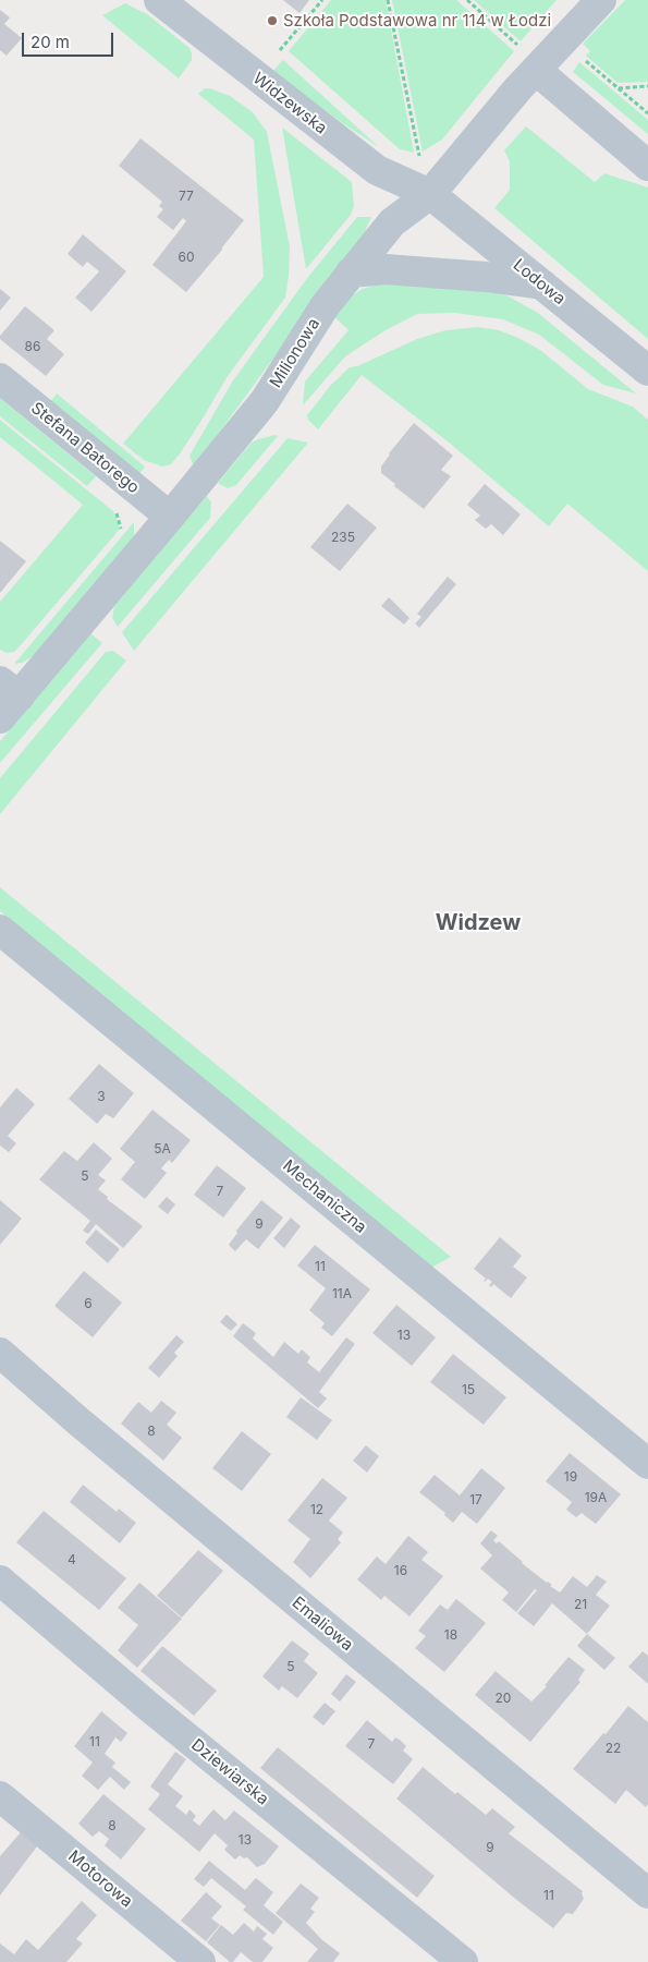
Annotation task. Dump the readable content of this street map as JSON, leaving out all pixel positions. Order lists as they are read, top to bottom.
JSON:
{
  "streets": {
    "street": [
      "Widzewska",
      "Lodowa",
      "Milionowa",
      "Stefana Batorego",
      "Mechaniczna",
      "Emaliowa",
      "Dziewiarska",
      "Motorowa"
    ]
  },
  "crossings": [
    ["Widzewska", "Lodowa"],
    ["Widzewska", "Milionowa"],
    ["Lodowa", "Milionowa"],
    ["Milionowa", "Stefana Batorego"]
  ],
  "districts": ["Widzew"],
  "places": ["Szkoła Podstawowa nr 114 w Łodzi"],
  "house_numbers": [
    "77",
    "60",
    "86",
    "235",
    "3",
    "5A",
    "5",
    "7",
    "9",
    "11",
    "11A",
    "6",
    "13",
    "15",
    "8",
    "19",
    "19A",
    "17",
    "12",
    "4",
    "16",
    "21",
    "18",
    "5",
    "20",
    "11",
    "7",
    "22",
    "8",
    "13",
    "9",
    "11"
  ],
  "scale_bar": "20 m"
}
